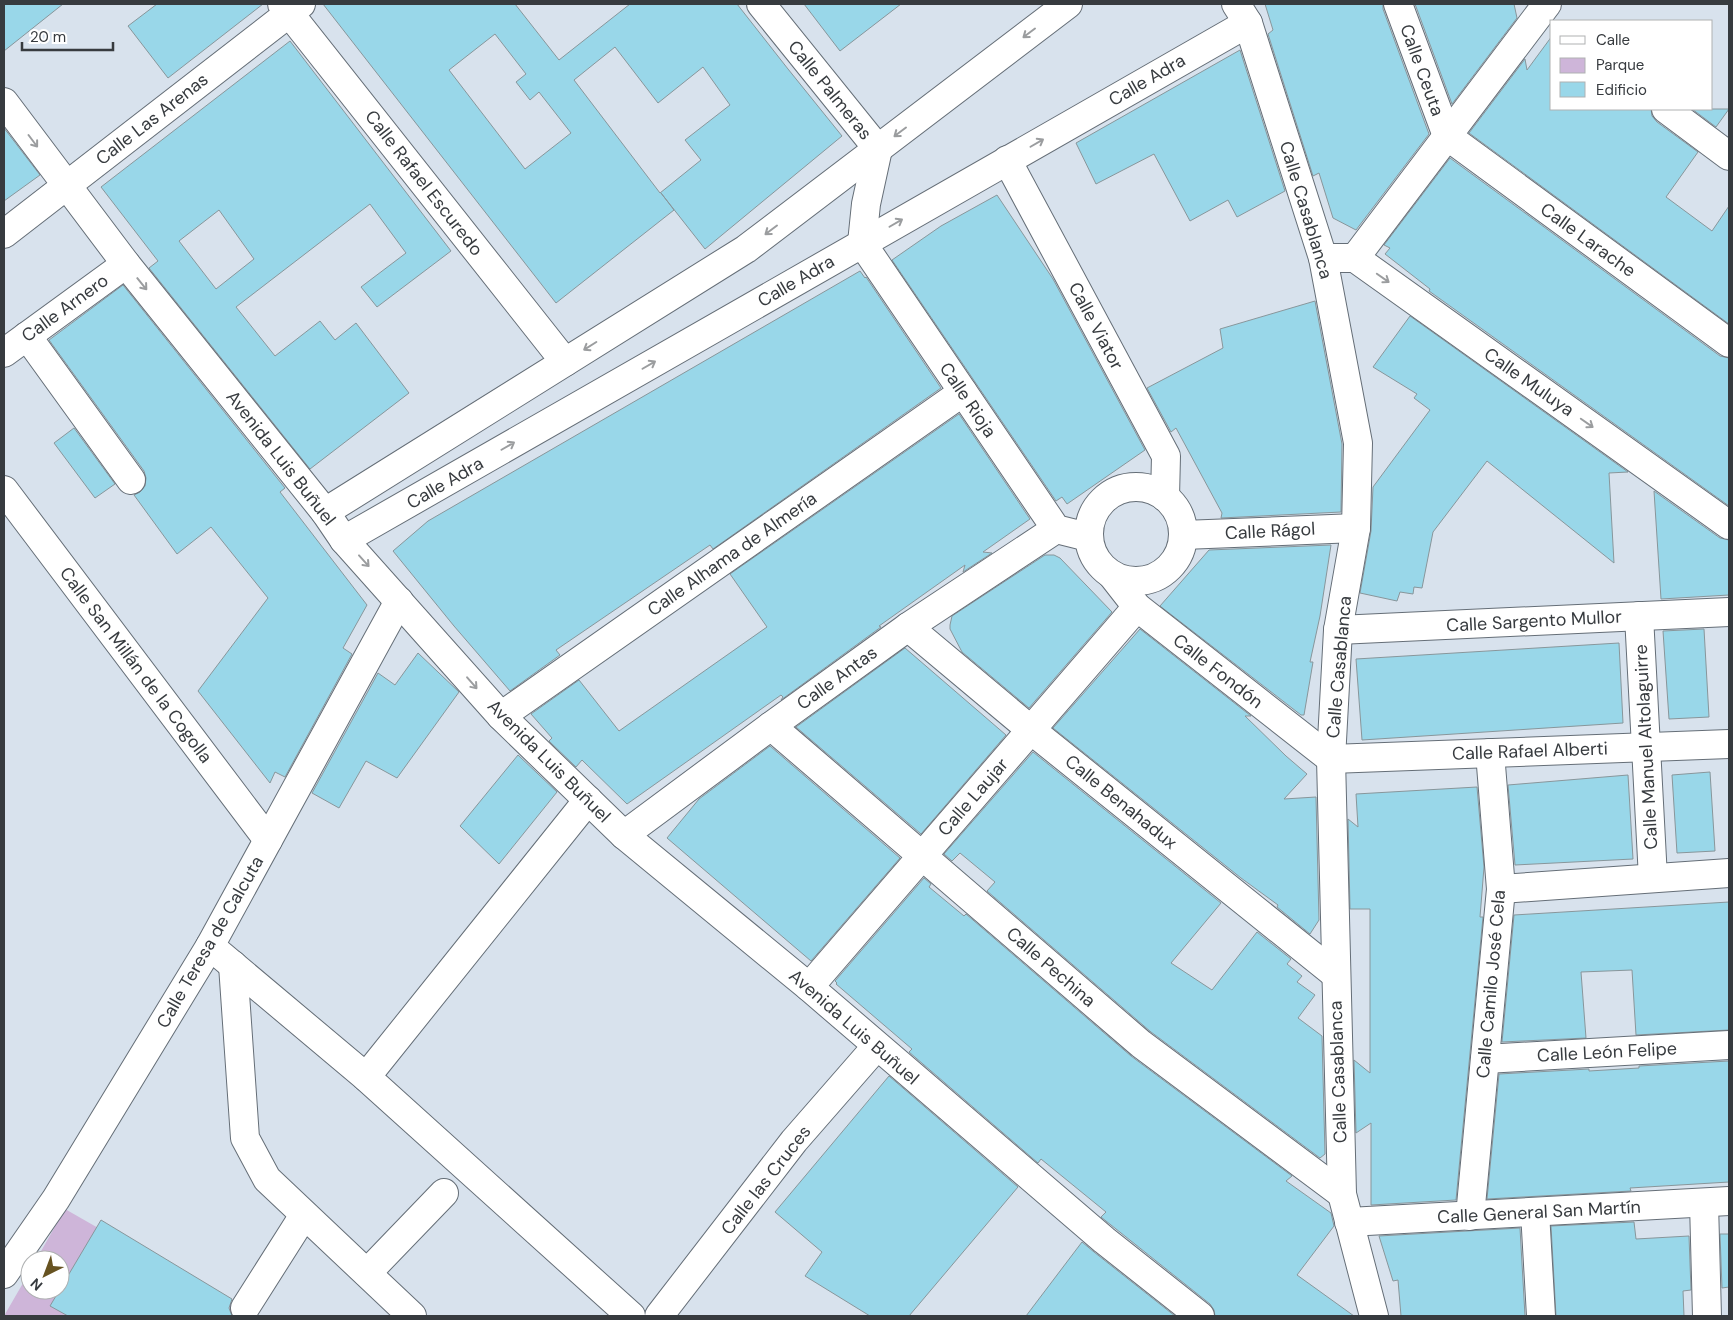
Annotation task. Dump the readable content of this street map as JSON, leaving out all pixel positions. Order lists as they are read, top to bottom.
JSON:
{
  "streets": {
    "street": [
      "Calle Ceuta",
      "Calle Adra",
      "Calle Palmeras",
      "Calle Las Arenas",
      "Calle Rafael Escuredo",
      "Calle Casablanca",
      "Calle Larache",
      "Calle Arnero",
      "Calle Viator",
      "Calle Muluya",
      "Calle Rioja",
      "Avenida Luis Buñuel",
      "Calle Rágol",
      "Calle Alhama de Almería",
      "Calle Sargento Mullor",
      "Calle San Millán de la Cogolla",
      "Calle Fondón",
      "Calle Antas",
      "Calle Manuel Altolaguirre",
      "Calle Rafael Alberti",
      "Calle Laujar",
      "Calle Benahadux",
      "Calle Teresa de Calcuta",
      "Calle Pechina",
      "Calle Camilo José Cela",
      "Calle León Felipe",
      "Calle las Cruces",
      "Calle General San Martín"
    ]
  },
  "crossings": [
    ["Calle Ceuta", "Calle Larache"],
    ["Calle Adra", "Calle Palmeras"],
    ["Calle Adra", "Calle Casablanca"],
    ["Calle Adra", "Calle Viator"],
    ["Calle Adra", "Calle Rioja"],
    ["Calle Adra", "Avenida Luis Buñuel"],
    ["Calle Palmeras", "Calle Rioja"],
    ["Calle Las Arenas", "Calle Rafael Escuredo"],
    ["Calle Las Arenas", "Avenida Luis Buñuel"],
    ["Calle Casablanca", "Calle Rágol"],
    ["Calle Casablanca", "Calle Sargento Mullor"],
    ["Calle Casablanca", "Calle Fondón"],
    ["Calle Casablanca", "Calle Rafael Alberti"],
    ["Calle Casablanca", "Calle Benahadux"],
    ["Calle Casablanca", "Calle Pechina"],
    ["Calle Casablanca", "Calle General San Martín"],
    ["Calle Arnero", "Avenida Luis Buñuel"],
    ["Calle Viator", "Calle Rágol"],
    ["Calle Viator", "Calle Fondón"],
    ["Calle Rioja", "Calle Alhama de Almería"],
    ["Calle Rioja", "Calle Antas"],
    ["Avenida Luis Buñuel", "Calle Alhama de Almería"],
    ["Avenida Luis Buñuel", "Calle Antas"],
    ["Avenida Luis Buñuel", "Calle Laujar"],
    ["Avenida Luis Buñuel", "Calle Teresa de Calcuta"],
    ["Avenida Luis Buñuel", "Calle las Cruces"],
    ["Calle Rágol", "Calle Fondón"],
    ["Calle Sargento Mullor", "Calle Manuel Altolaguirre"],
    ["Calle San Millán de la Cogolla", "Calle Teresa de Calcuta"],
    ["Calle Fondón", "Calle Rafael Alberti"],
    ["Calle Fondón", "Calle Laujar"],
    ["Calle Antas", "Calle Benahadux"],
    ["Calle Antas", "Calle Pechina"],
    ["Calle Manuel Altolaguirre", "Calle Rafael Alberti"],
    ["Calle Rafael Alberti", "Calle Camilo José Cela"],
    ["Calle Laujar", "Calle Benahadux"],
    ["Calle Laujar", "Calle Pechina"],
    ["Calle Camilo José Cela", "Calle León Felipe"],
    ["Calle Camilo José Cela", "Calle General San Martín"]
  ],
  "one_way": ["Calle Muluya", "Avenida Luis Buñuel"],
  "legend": ["Calle", "Parque", "Edificio"],
  "scale_bar": "20 m",
  "north": "bottom left"
}
